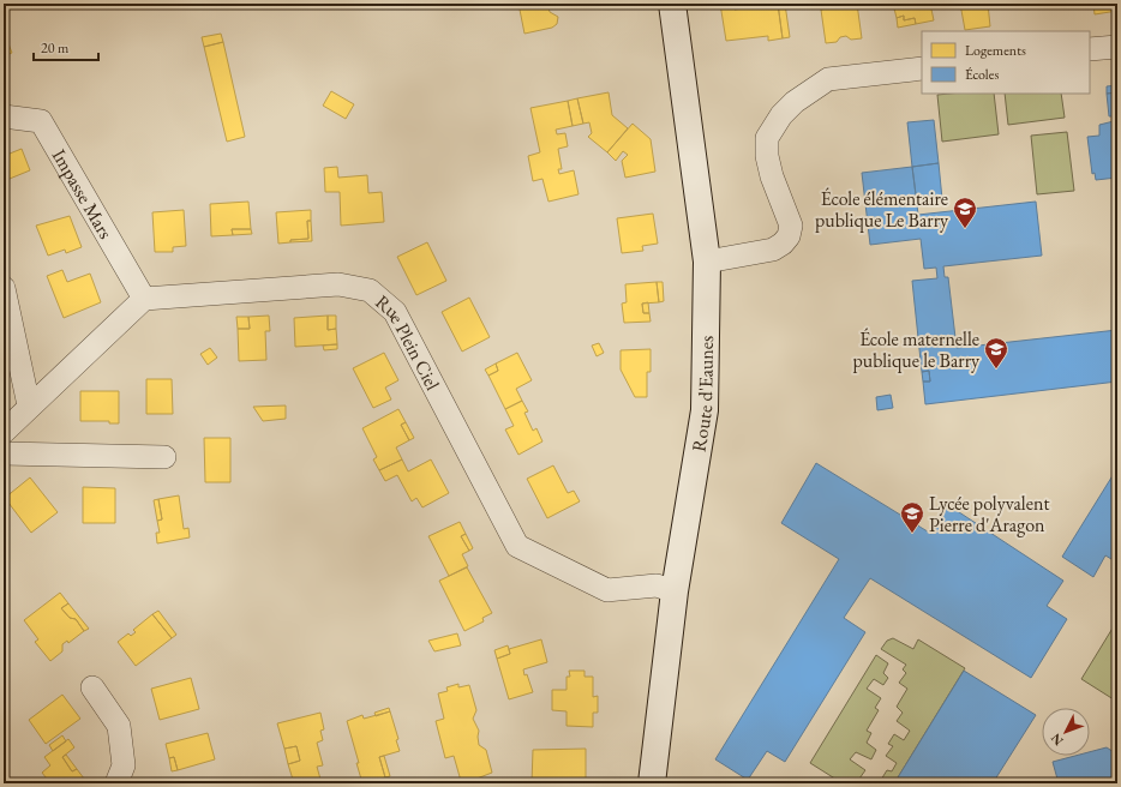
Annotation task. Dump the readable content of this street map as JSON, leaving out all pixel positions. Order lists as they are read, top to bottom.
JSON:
{
  "streets": {
    "main road": ["Route d'Eaunes"],
    "street": ["Impasse Mars", "Rue Plein Ciel"]
  },
  "crossings": [
    ["Impasse Mars", "Rue Plein Ciel"],
    ["Rue Plein Ciel", "Route d'Eaunes"]
  ],
  "places": {
    "school or university": ["École élémentaire publique Le Barry", "École maternelle publique le Barry", "Lycée polyvalent Pierre d'Aragon"]
  },
  "legend": ["Logements", "Écoles"],
  "scale_bar": "20 m",
  "north": "bottom left"
}
